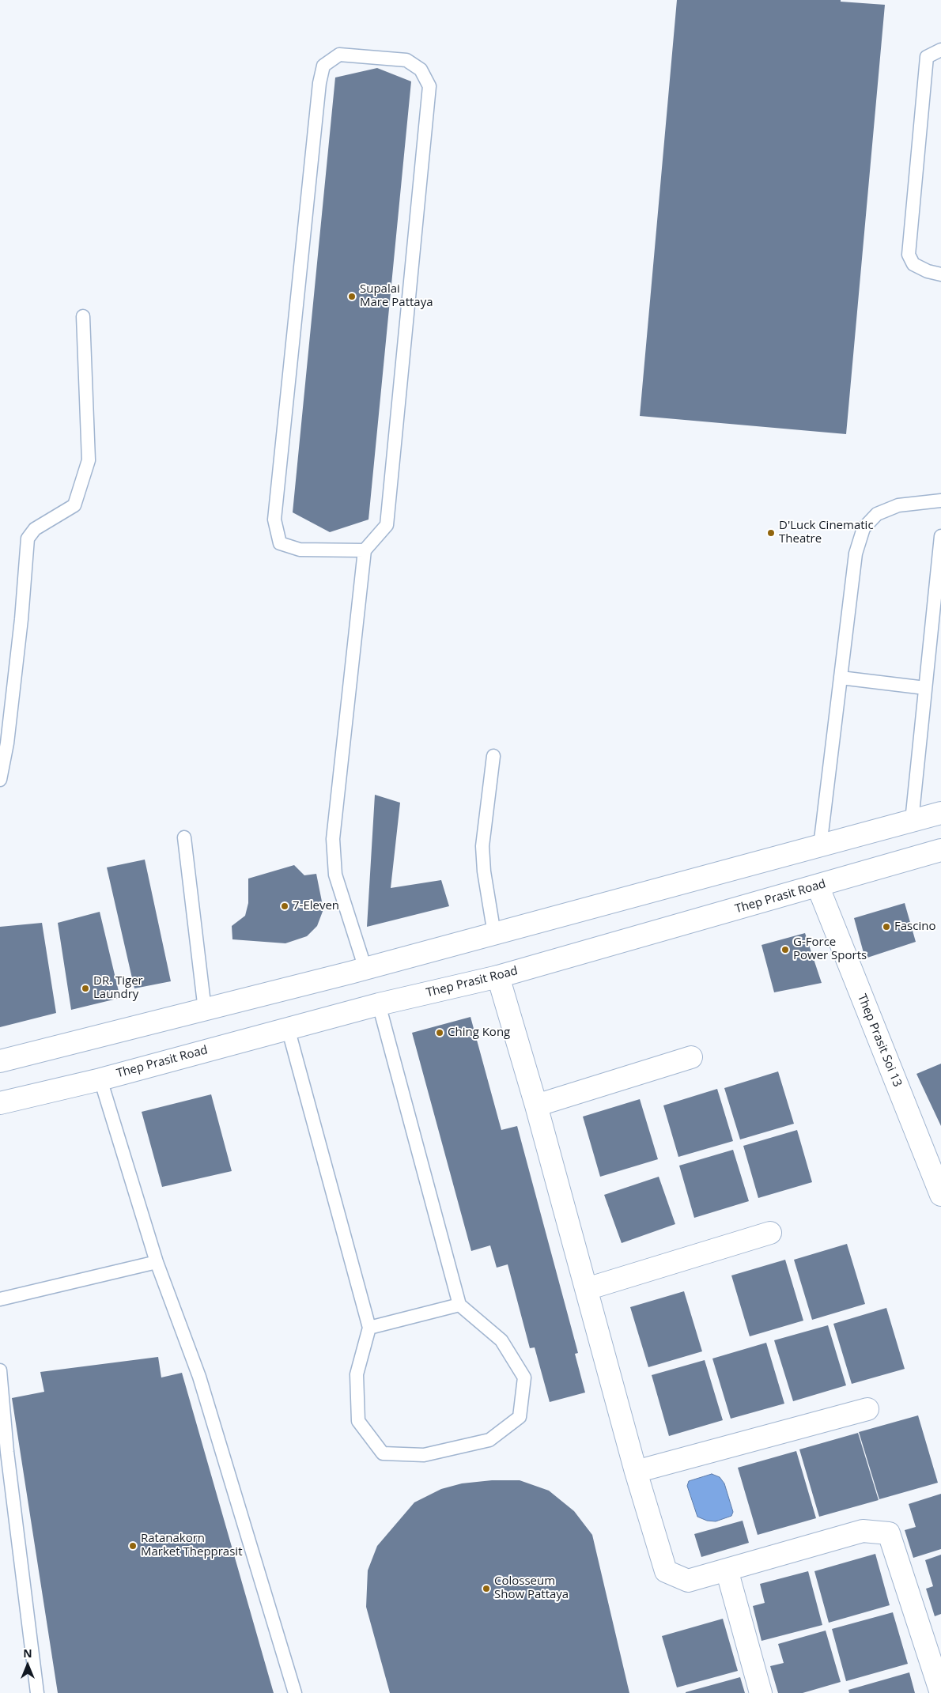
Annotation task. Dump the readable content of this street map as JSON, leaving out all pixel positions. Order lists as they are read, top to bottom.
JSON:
{
  "streets": {
    "street": ["Thep Prasit Road", "Thep Prasit Soi 13"]
  },
  "crossings": [
    ["Thep Prasit Road", "Thep Prasit Soi 13"]
  ],
  "places": [
    "Supalai Mare Pattaya",
    "D'Luck Cinematic Theatre",
    "7-Eleven",
    "Fascino",
    "G-Force Power Sports",
    "DR. Tiger Laundry",
    "Ching Kong",
    "Ratanakorn Market Thepprasit",
    "Colosseum Show Pattaya"
  ],
  "north": "top"
}
